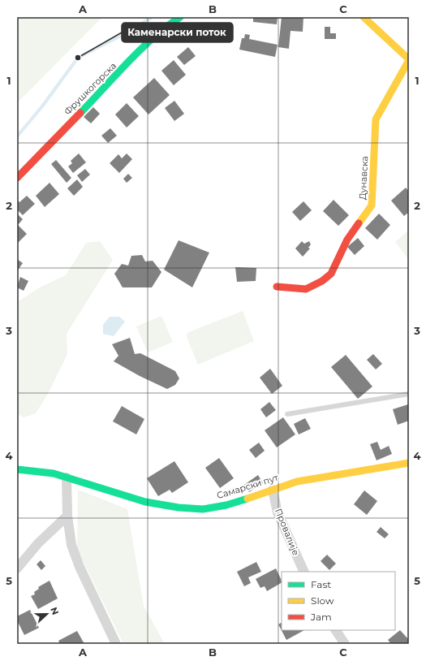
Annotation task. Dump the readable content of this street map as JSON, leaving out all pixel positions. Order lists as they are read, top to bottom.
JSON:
{
  "streets": {
    "street": [
      "Фрушкогорска",
      "Дунавска",
      "Самарски пут",
      "Провалије"
    ]
  },
  "crossings": [
    ["Самарски пут", "Провалије"]
  ],
  "places": ["Каменарски поток"],
  "legend": ["Fast", "Slow", "Jam"],
  "north": "right",
  "grid": {
    "columns": ["A", "B", "C"],
    "rows": [
      "1",
      "2",
      "3",
      "4",
      "5"
    ]
  }
}
